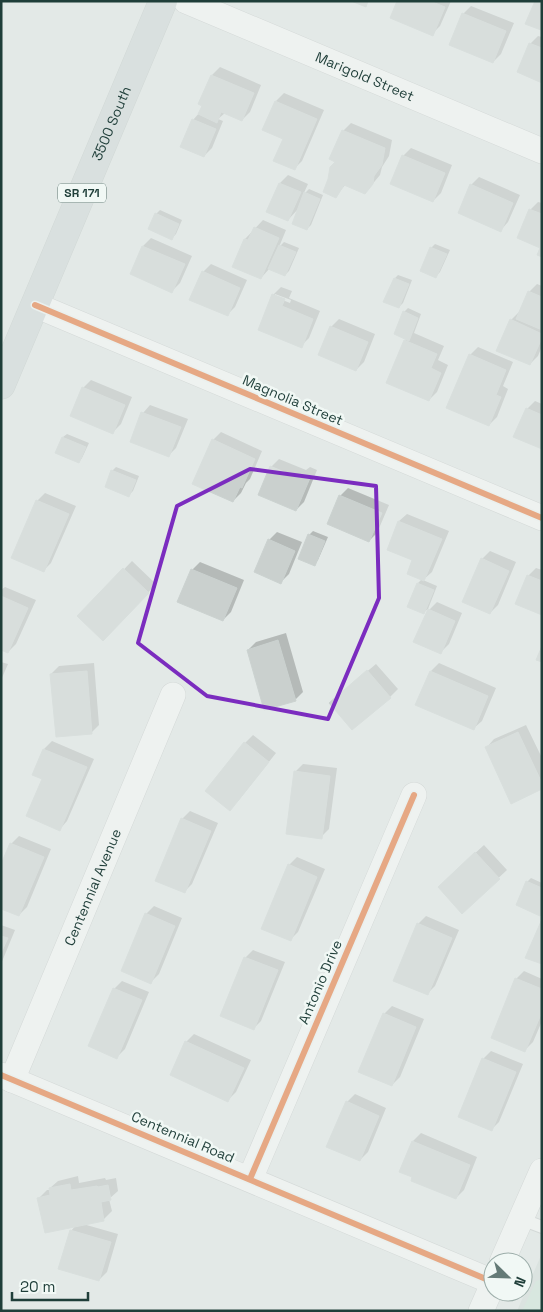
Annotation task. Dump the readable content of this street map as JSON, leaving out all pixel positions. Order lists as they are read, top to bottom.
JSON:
{
  "streets": {
    "main road": ["3500 South", "SR 171"],
    "street": [
      "Marigold Street",
      "Magnolia Street",
      "Centennial Avenue",
      "Antonio Drive",
      "Centennial Road"
    ]
  },
  "crossings": [
    ["3500 South", "Magnolia Street"],
    ["Centennial Avenue", "Centennial Road"],
    ["Antonio Drive", "Centennial Road"]
  ],
  "scale_bar": "20 m",
  "north": "bottom right"
}
